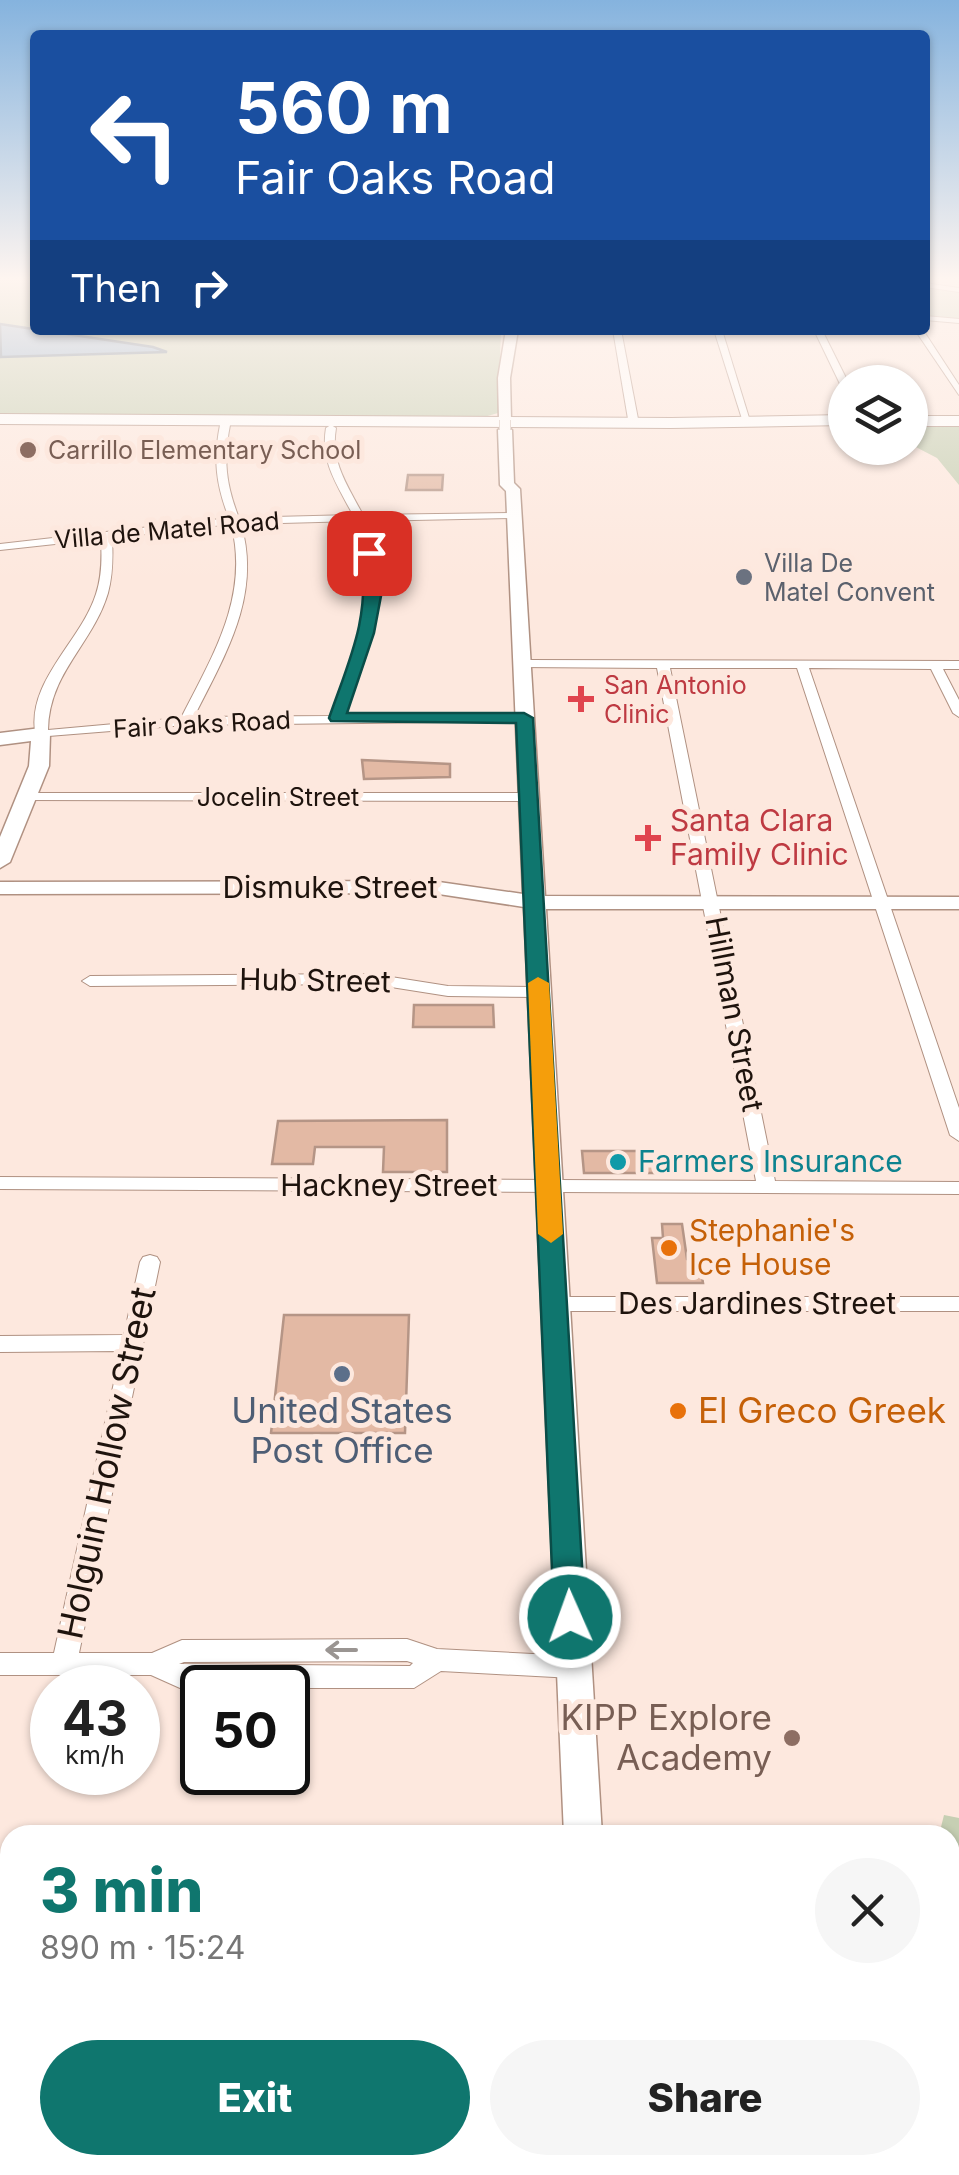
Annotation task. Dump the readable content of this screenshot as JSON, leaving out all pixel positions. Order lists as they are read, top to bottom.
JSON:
{
  "streets": {
    "main road": ["Fair Oaks Road", "Dismuke Street"],
    "street": [
      "Villa de Matel Road",
      "Jocelin Street",
      "Hub Street",
      "Hillman Street",
      "Hackney Street",
      "Des Jardines Street",
      "Holguin Hollow Street"
    ]
  },
  "crossings": [
    ["Dismuke Street", "Hillman Street"],
    ["Hillman Street", "Hackney Street"]
  ],
  "places": {
    "other": [
      "Carrillo Elementary School",
      "Villa De Matel Convent",
      "Farmers Insurance",
      "Stephanie's Ice House",
      "United States Post Office",
      "El Greco Greek",
      "KIPP Explore Academy"
    ],
    "health": ["San Antonio Clinic", "Santa Clara Family Clinic"]
  },
  "page": {
    "turn": ["560 m", "Fair Oaks Road"],
    "then": "Then",
    "speed": "43 km/h",
    "limit": "50",
    "heading": ["3 min", "890 m · 15:24"],
    "buttons": ["Exit", "Share"]
  }
}
